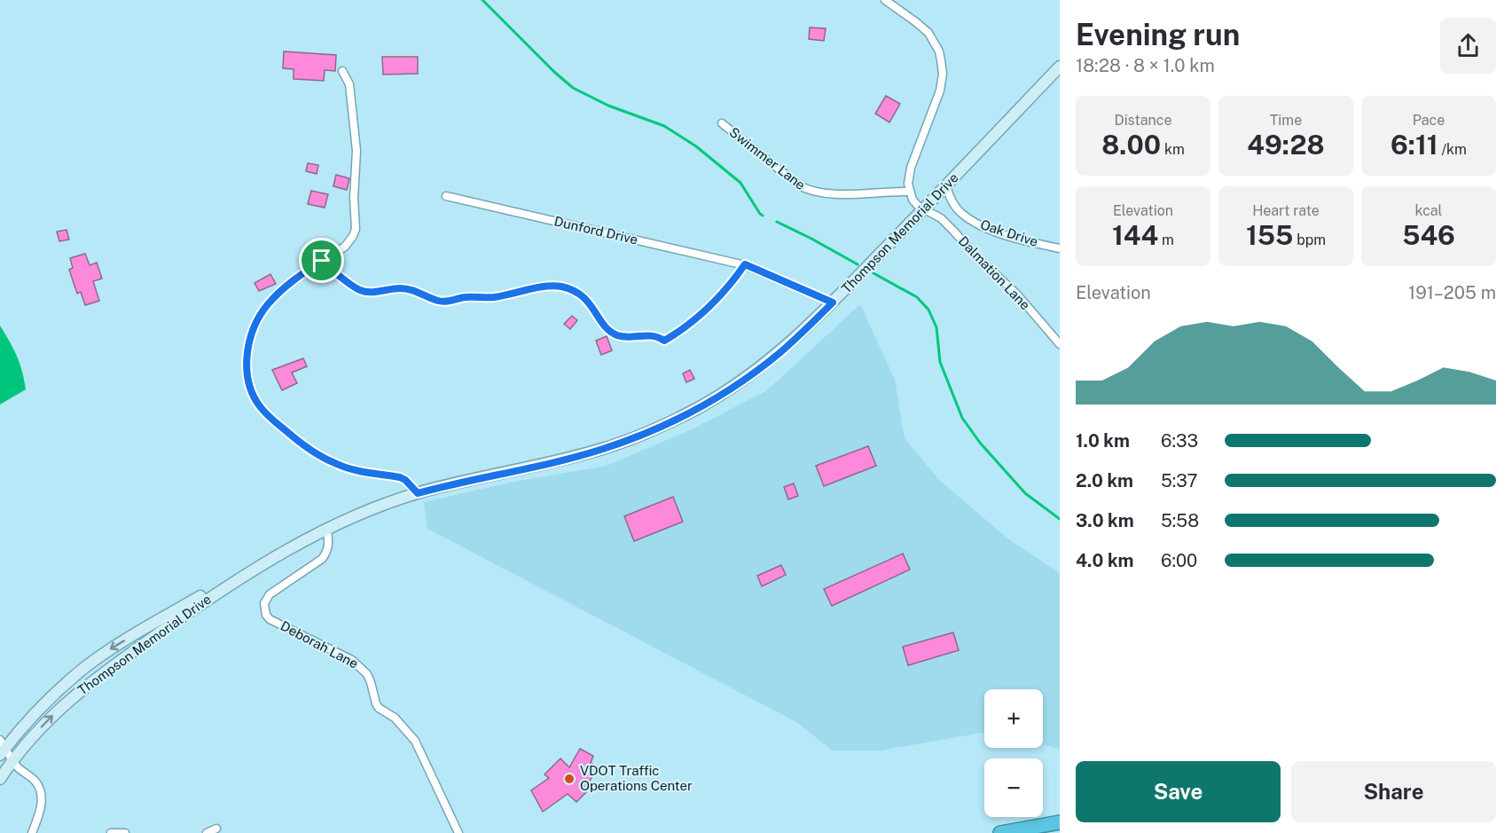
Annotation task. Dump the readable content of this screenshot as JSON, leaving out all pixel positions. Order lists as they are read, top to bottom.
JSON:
{
  "streets": {
    "main road": ["Thompson Memorial Drive"],
    "street": [
      "Swimmer Lane",
      "Dunford Drive",
      "Oak Drive",
      "Dalmation Lane",
      "Deborah Lane"
    ]
  },
  "crossings": [
    ["Dunford Drive", "Thompson Memorial Drive"],
    ["Thompson Memorial Drive", "Oak Drive"],
    ["Thompson Memorial Drive", "Dalmation Lane"],
    ["Thompson Memorial Drive", "Deborah Lane"]
  ],
  "places": ["VDOT Traffic Operations Center"],
  "page": {
    "heading": ["Evening run", "18:28 · 8 × 1.0 km"],
    "stats": [
      ["Distance", "8.00 km"],
      ["Time", "49:28"],
      ["Pace", "6:11 /km"],
      ["Elevation", "144 m"],
      ["Heart rate", "155 bpm"],
      ["kcal", "546"]
    ],
    "chart": ["Elevation", "191–205 m"],
    "list": [
      {
        "name": "1.0 km",
        "note": "6:33"
      },
      {
        "name": "2.0 km",
        "note": "5:37"
      },
      {
        "name": "3.0 km",
        "note": "5:58"
      },
      {
        "name": "4.0 km",
        "note": "6:00"
      }
    ],
    "map_buttons": ["+", "−"],
    "buttons": ["Save", "Share"]
  }
}
